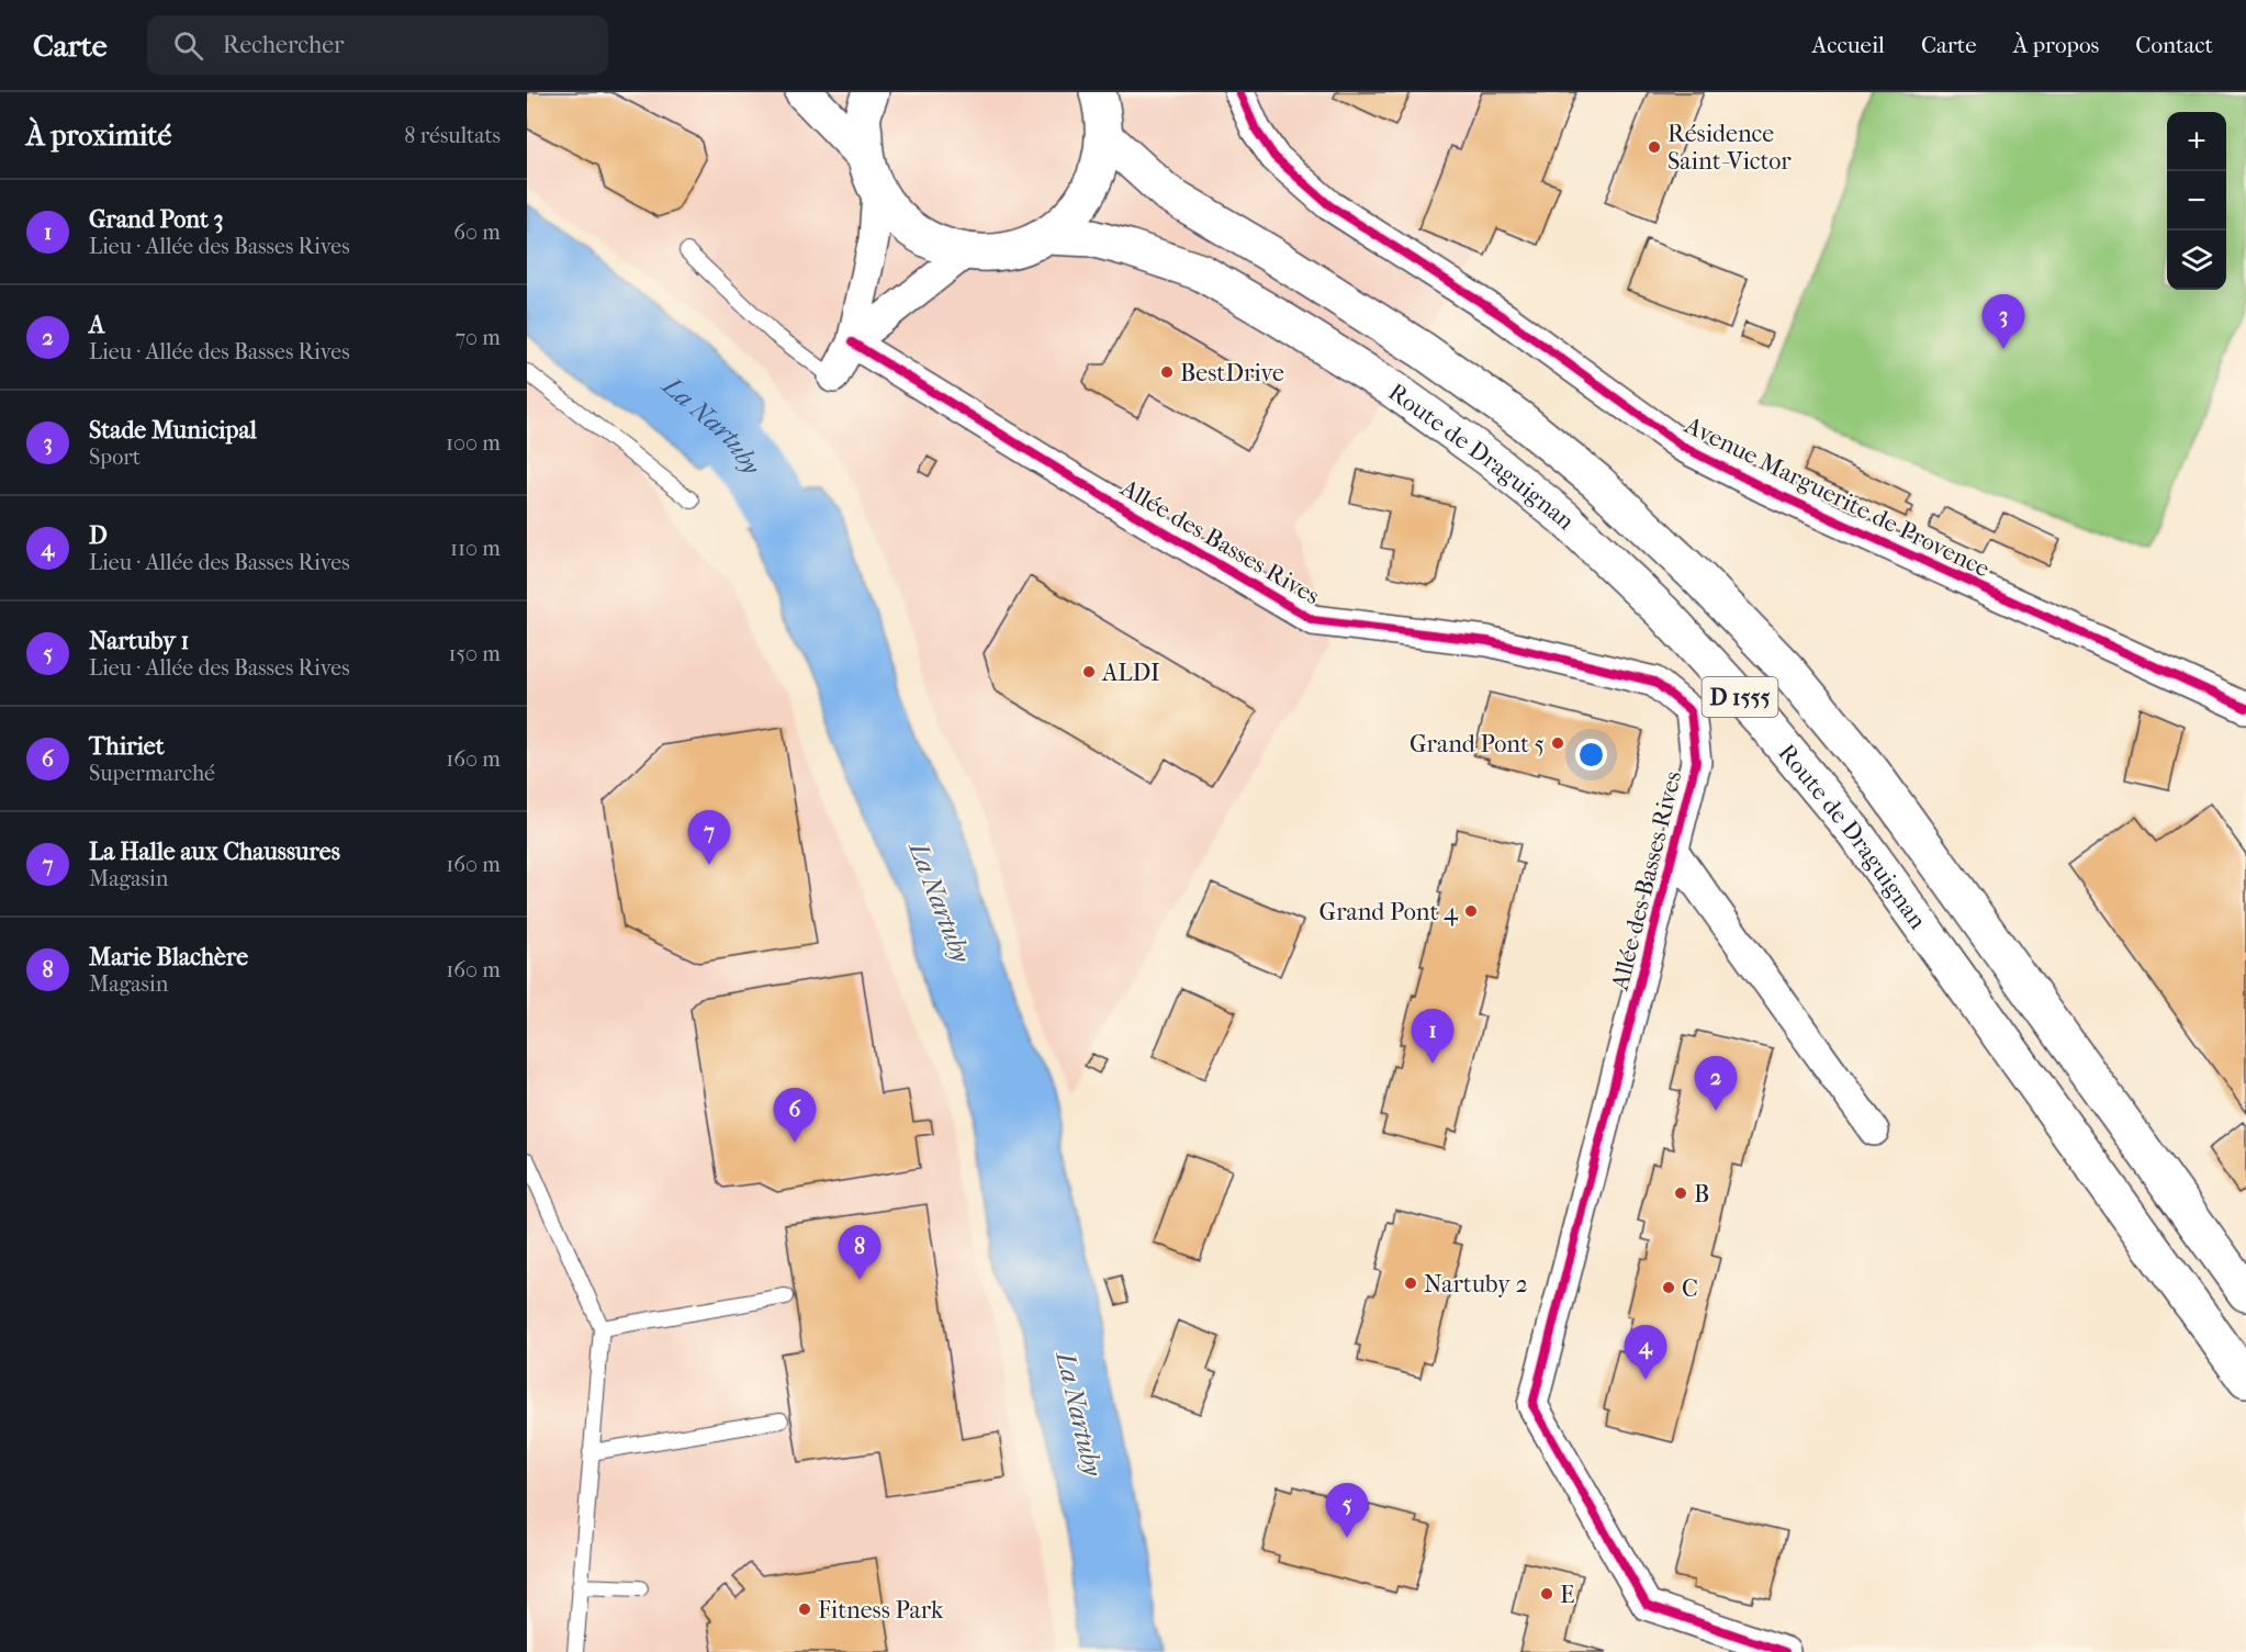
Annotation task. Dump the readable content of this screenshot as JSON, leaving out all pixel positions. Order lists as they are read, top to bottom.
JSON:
{
  "streets": {
    "main road": ["Route de Draguignan", "D 1555"],
    "street": ["Avenue Marguerite de Provence", "Allée des Basses Rives"]
  },
  "water": ["La Nartuby"],
  "places": [
    "Résidence Saint-Victor",
    "BestDrive",
    "ALDI",
    "Grand Pont 5",
    "Grand Pont 4",
    "B",
    "Nartuby 2",
    "C",
    "E",
    "Fitness Park"
  ],
  "page": {
    "header": "Carte",
    "search": "Rechercher",
    "nav": [
      "Accueil",
      "Carte",
      "À propos",
      "Contact"
    ],
    "heading": ["À proximité", "8 résultats"],
    "map_buttons": ["+", "−"],
    "list": [
      {
        "mark": "1",
        "name": "Grand Pont 3",
        "note": "Lieu · Allée des Basses Rives",
        "value": "60 m"
      },
      {
        "mark": "2",
        "name": "A",
        "note": "Lieu · Allée des Basses Rives",
        "value": "70 m"
      },
      {
        "mark": "3",
        "name": "Stade Municipal",
        "note": "Sport",
        "value": "100 m"
      },
      {
        "mark": "4",
        "name": "D",
        "note": "Lieu · Allée des Basses Rives",
        "value": "110 m"
      },
      {
        "mark": "5",
        "name": "Nartuby 1",
        "note": "Lieu · Allée des Basses Rives",
        "value": "150 m"
      },
      {
        "mark": "6",
        "name": "Thiriet",
        "note": "Supermarché",
        "value": "160 m"
      },
      {
        "mark": "7",
        "name": "La Halle aux Chaussures",
        "note": "Magasin",
        "value": "160 m"
      },
      {
        "mark": "8",
        "name": "Marie Blachère",
        "note": "Magasin",
        "value": "160 m"
      }
    ],
    "pins": [
      "3",
      "7",
      "1",
      "2",
      "6",
      "8",
      "4",
      "5"
    ]
  }
}
